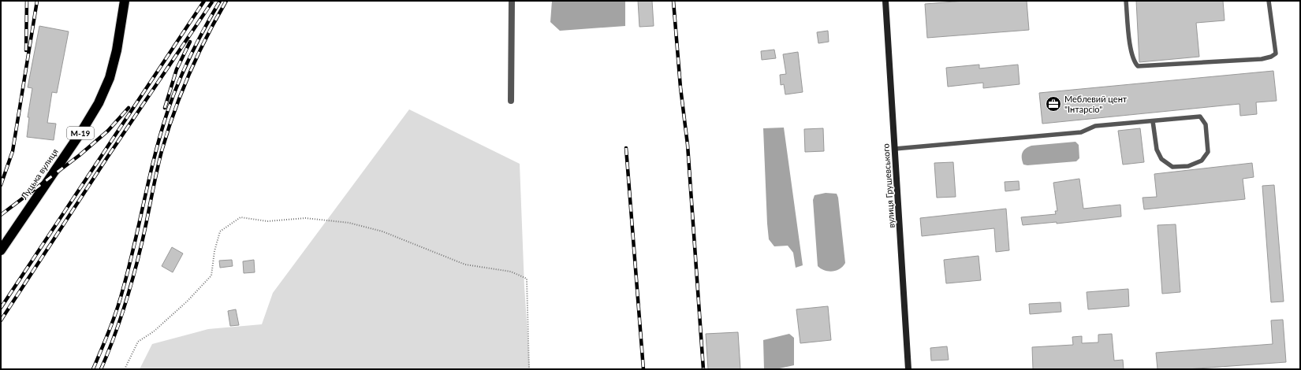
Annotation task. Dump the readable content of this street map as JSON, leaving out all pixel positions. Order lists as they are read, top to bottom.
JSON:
{
  "streets": {
    "highway": ["М-19", "Луцька вулиця"],
    "street": ["вулиця Грушевського"]
  },
  "places": {
    "office": ["Меблевий цент \"Інтарсіо\""]
  }
}
